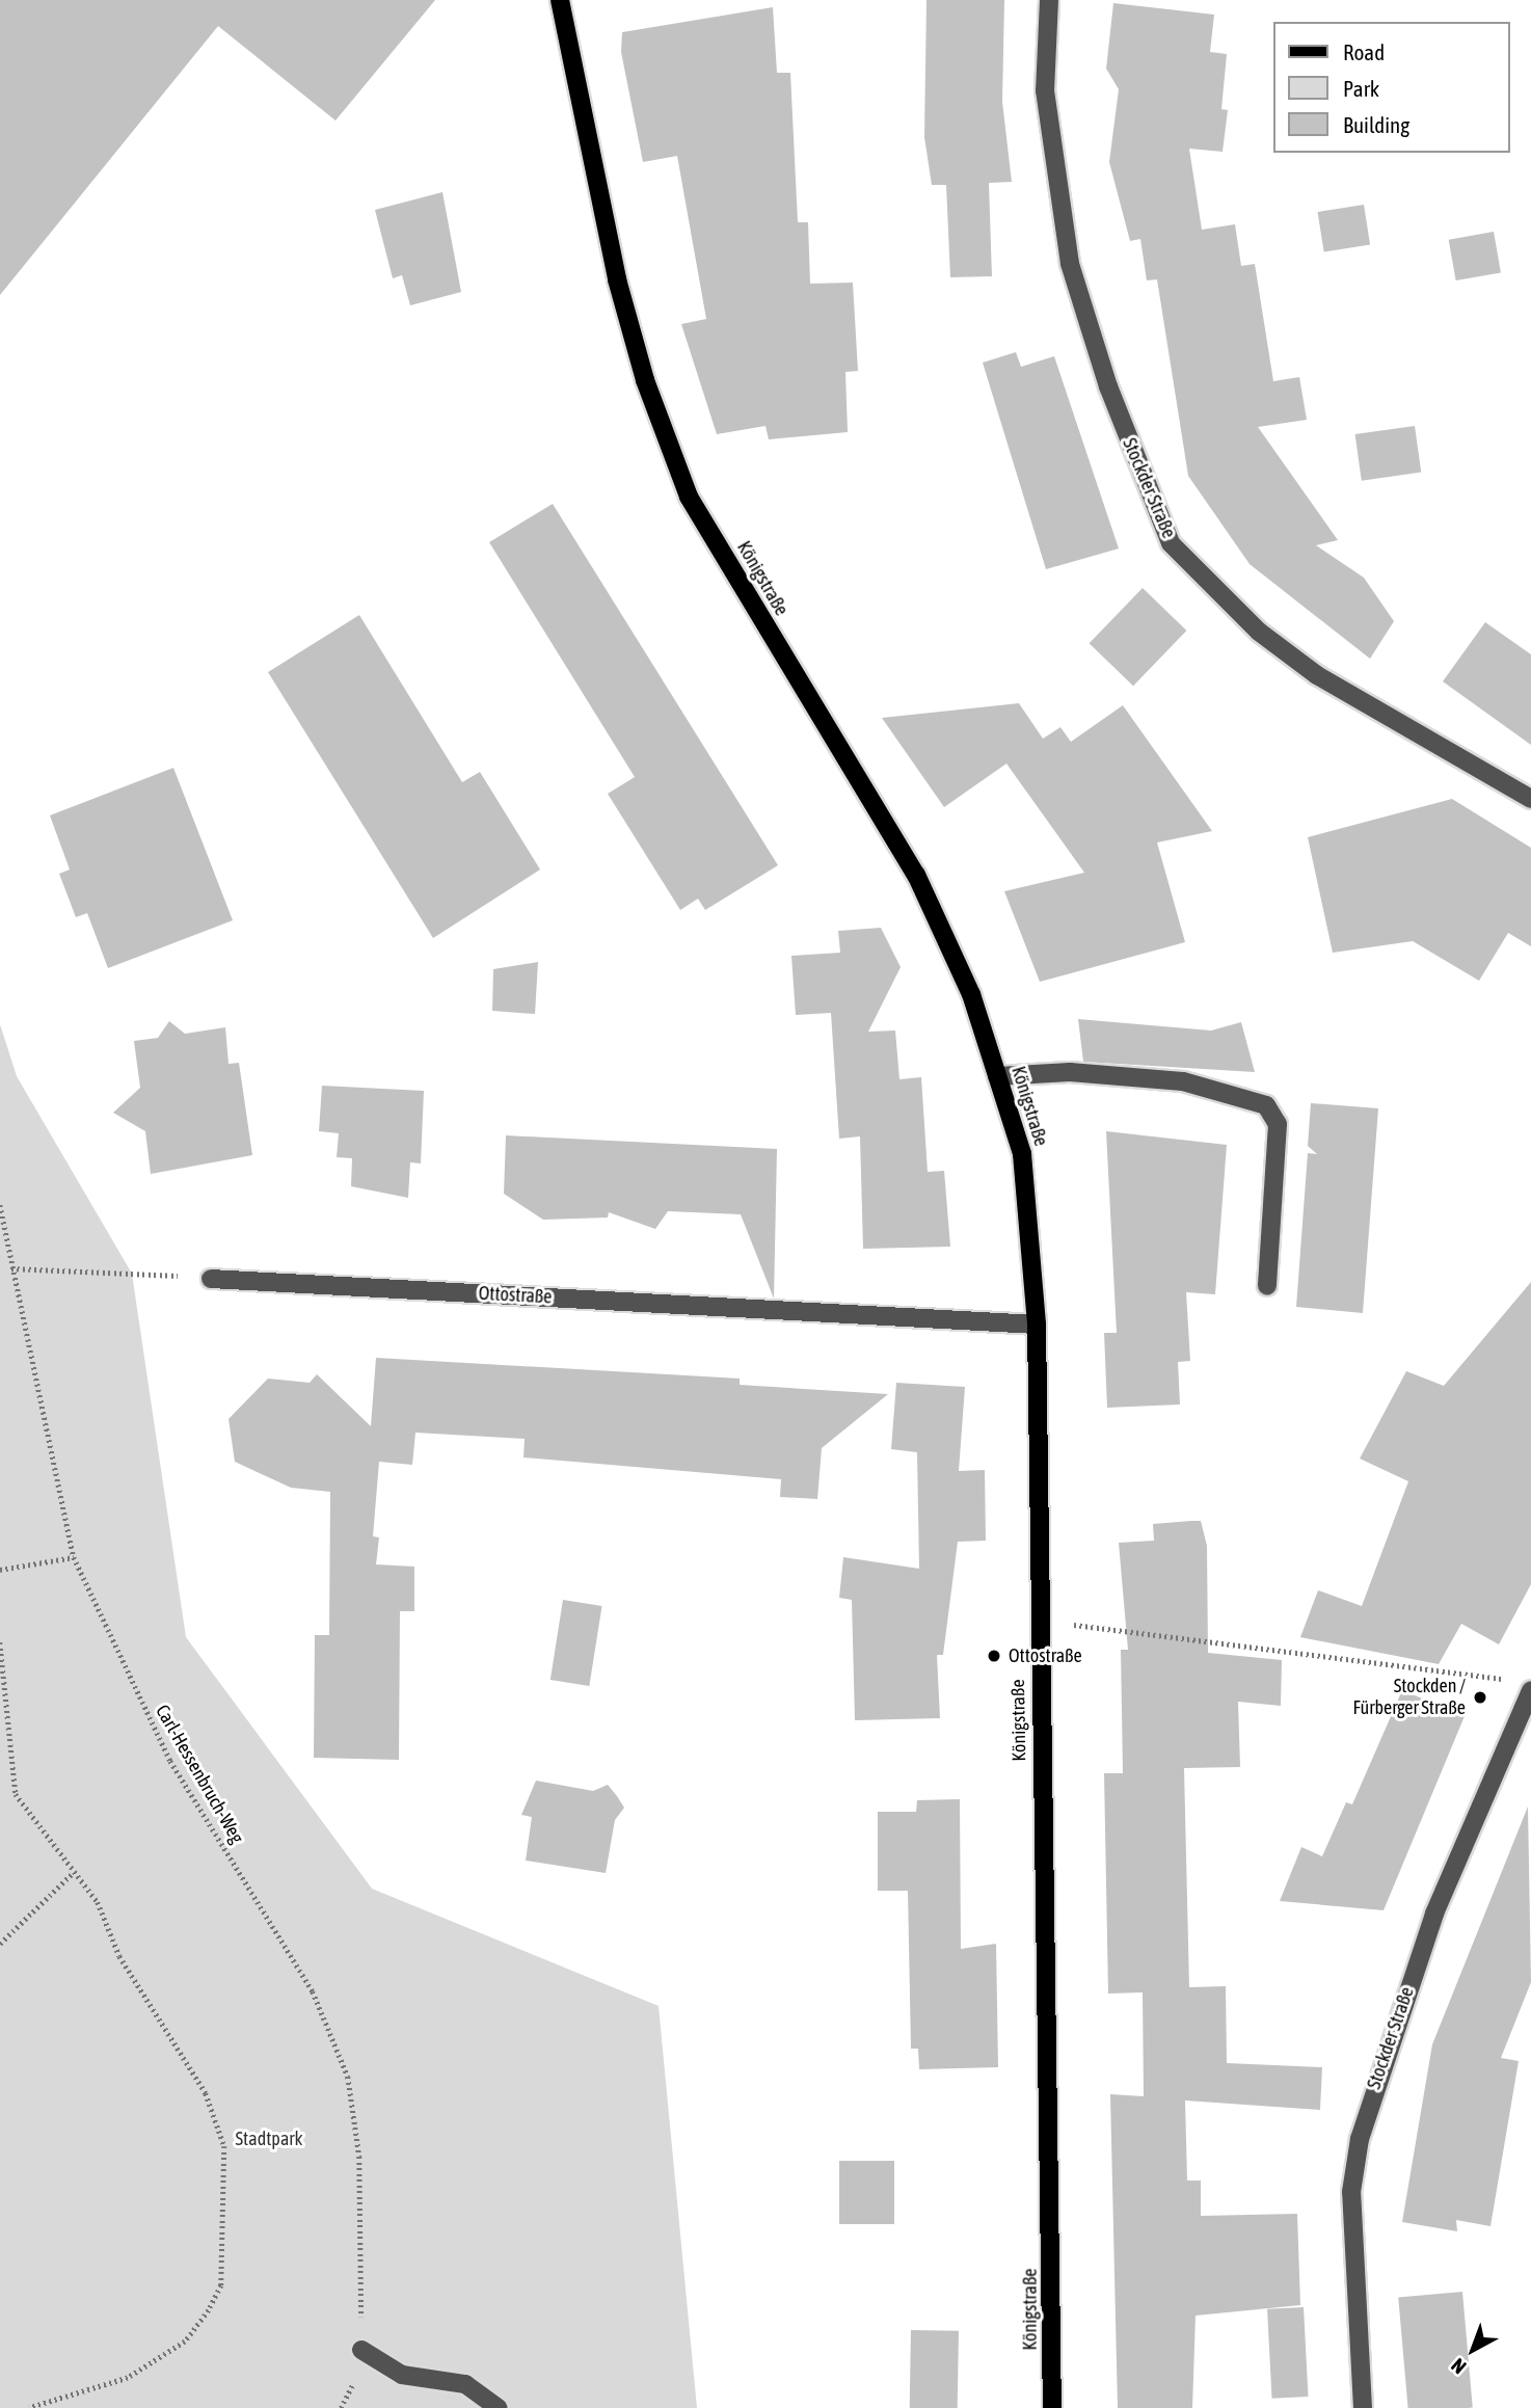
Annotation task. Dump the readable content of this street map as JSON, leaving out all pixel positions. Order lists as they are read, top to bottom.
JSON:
{
  "streets": {
    "main road": ["Königstraße"],
    "street": ["Stockder Straße", "Ottostraße"],
    "path": ["Carl-Hessenbruch-Weg"]
  },
  "crossings": [
    ["Königstraße", "Ottostraße"]
  ],
  "parks": ["Stadtpark"],
  "places": ["Ottostraße", "Stockden / Fürberger Straße"],
  "legend": ["Road", "Park", "Building"],
  "north": "bottom left"
}
